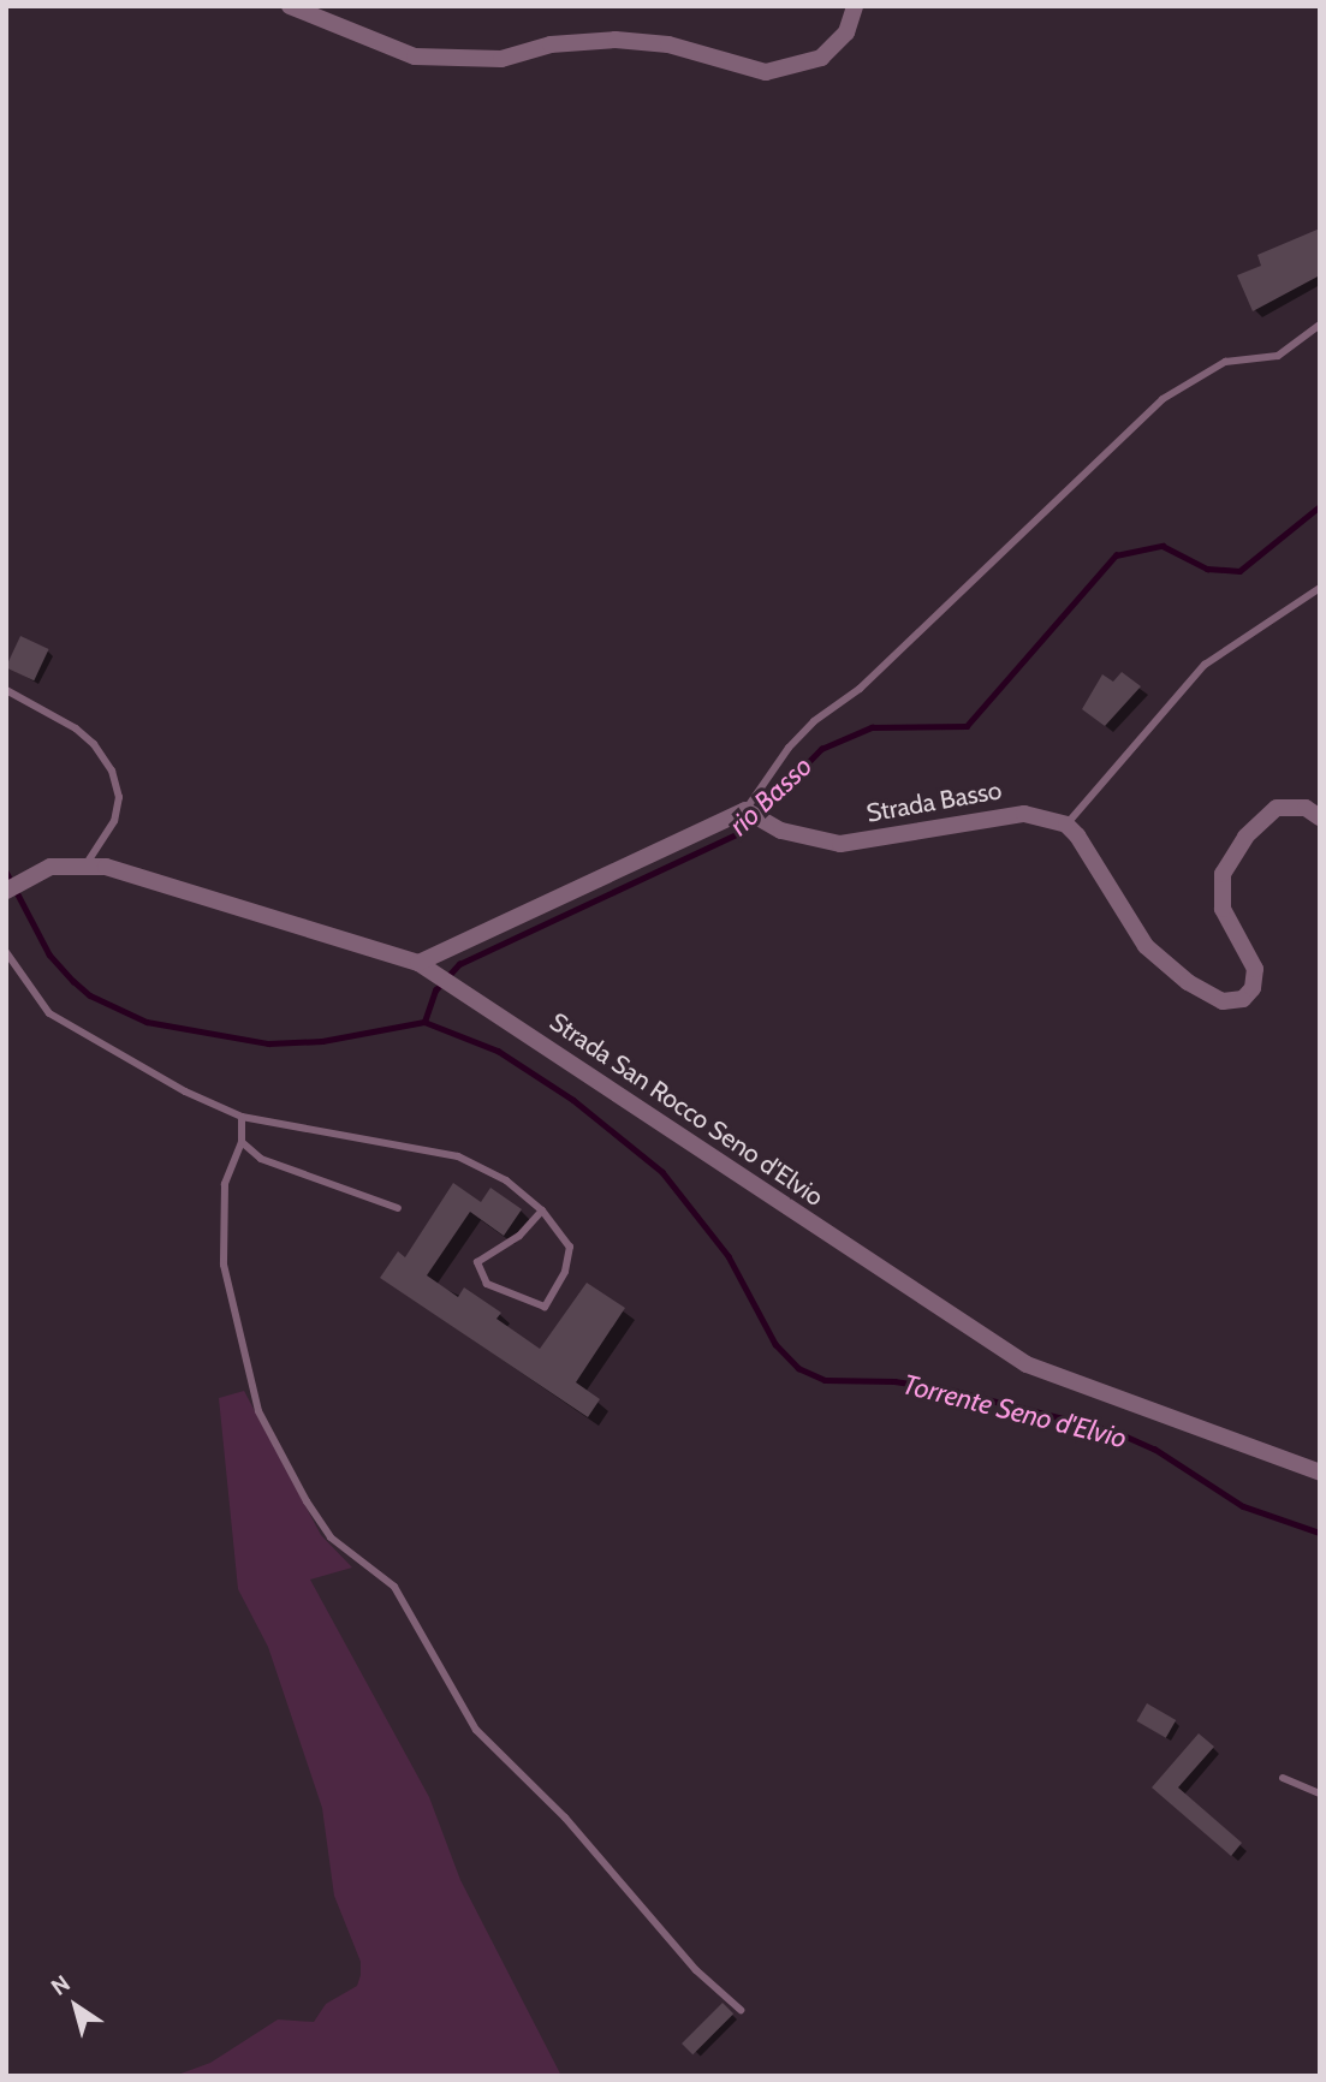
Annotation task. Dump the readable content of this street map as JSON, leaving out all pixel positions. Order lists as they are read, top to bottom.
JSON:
{
  "streets": {
    "street": ["Strada Basso", "Strada San Rocco Seno d'Elvio"]
  },
  "water": ["rio Basso", "Torrente Seno d'Elvio"],
  "north": "top left"
}
